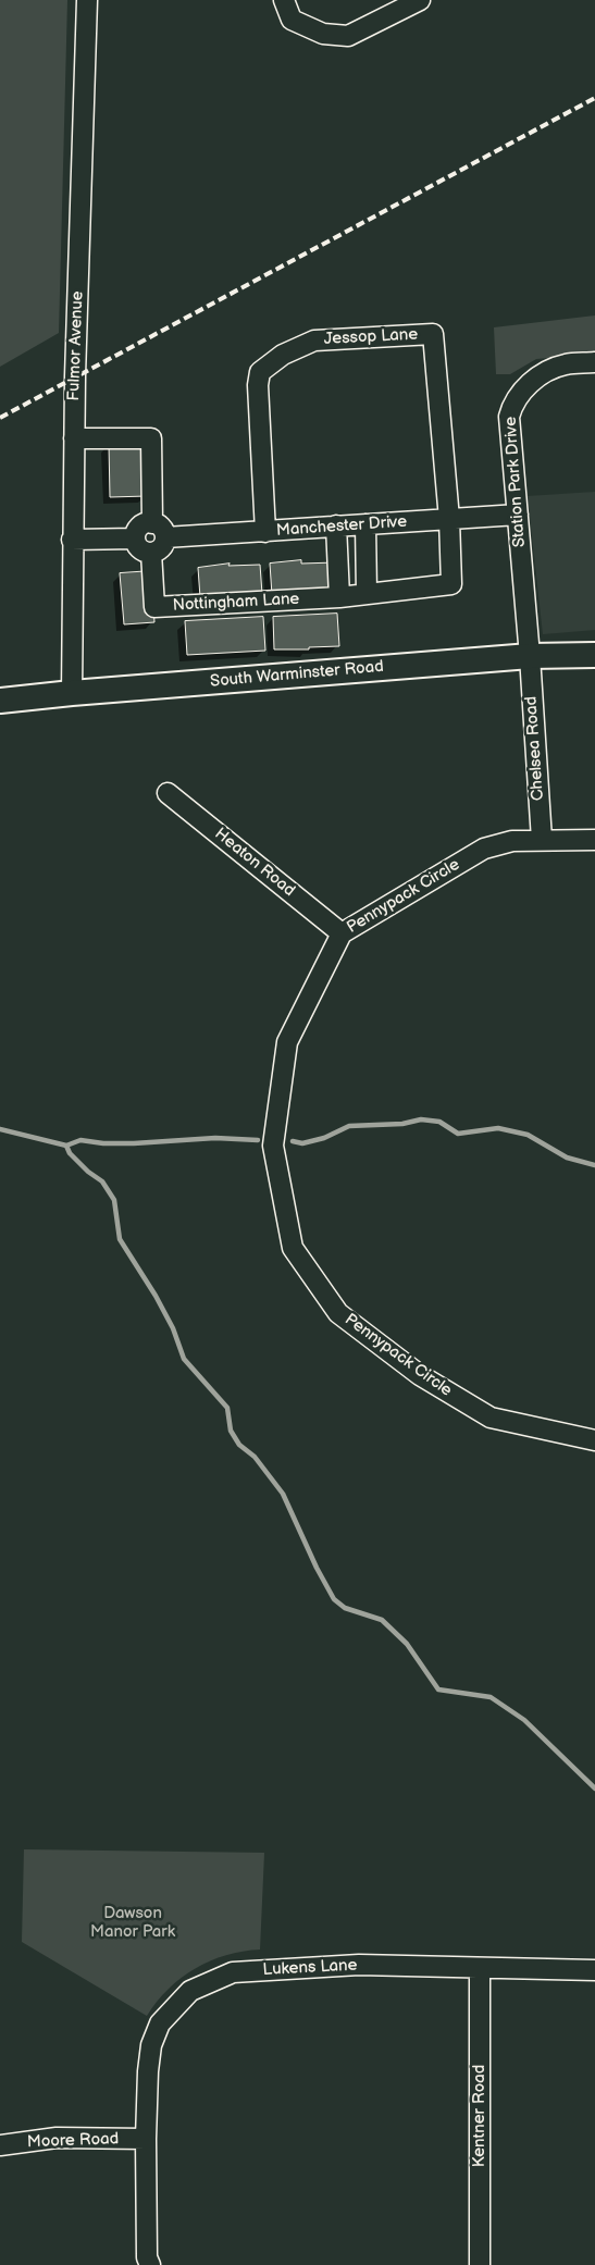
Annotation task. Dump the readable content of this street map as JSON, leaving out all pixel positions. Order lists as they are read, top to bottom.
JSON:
{
  "streets": {
    "street": [
      "Jessop Lane",
      "Fulmor Avenue",
      "Station Park Drive",
      "Manchester Drive",
      "Nottingham Lane",
      "South Warminster Road",
      "Chelsea Road",
      "Heaton Road",
      "Pennypack Circle",
      "Lukens Lane",
      "Kentner Road",
      "Moore Road"
    ]
  },
  "crossings": [
    ["Jessop Lane", "Manchester Drive"],
    ["Fulmor Avenue", "South Warminster Road"],
    ["Station Park Drive", "Manchester Drive"],
    ["Station Park Drive", "South Warminster Road"],
    ["Station Park Drive", "Chelsea Road"],
    ["Manchester Drive", "Nottingham Lane"],
    ["South Warminster Road", "Chelsea Road"],
    ["Chelsea Road", "Pennypack Circle"],
    ["Heaton Road", "Pennypack Circle"],
    ["Lukens Lane", "Kentner Road"],
    ["Lukens Lane", "Moore Road"]
  ],
  "parks": ["Dawson Manor Park"]
}
